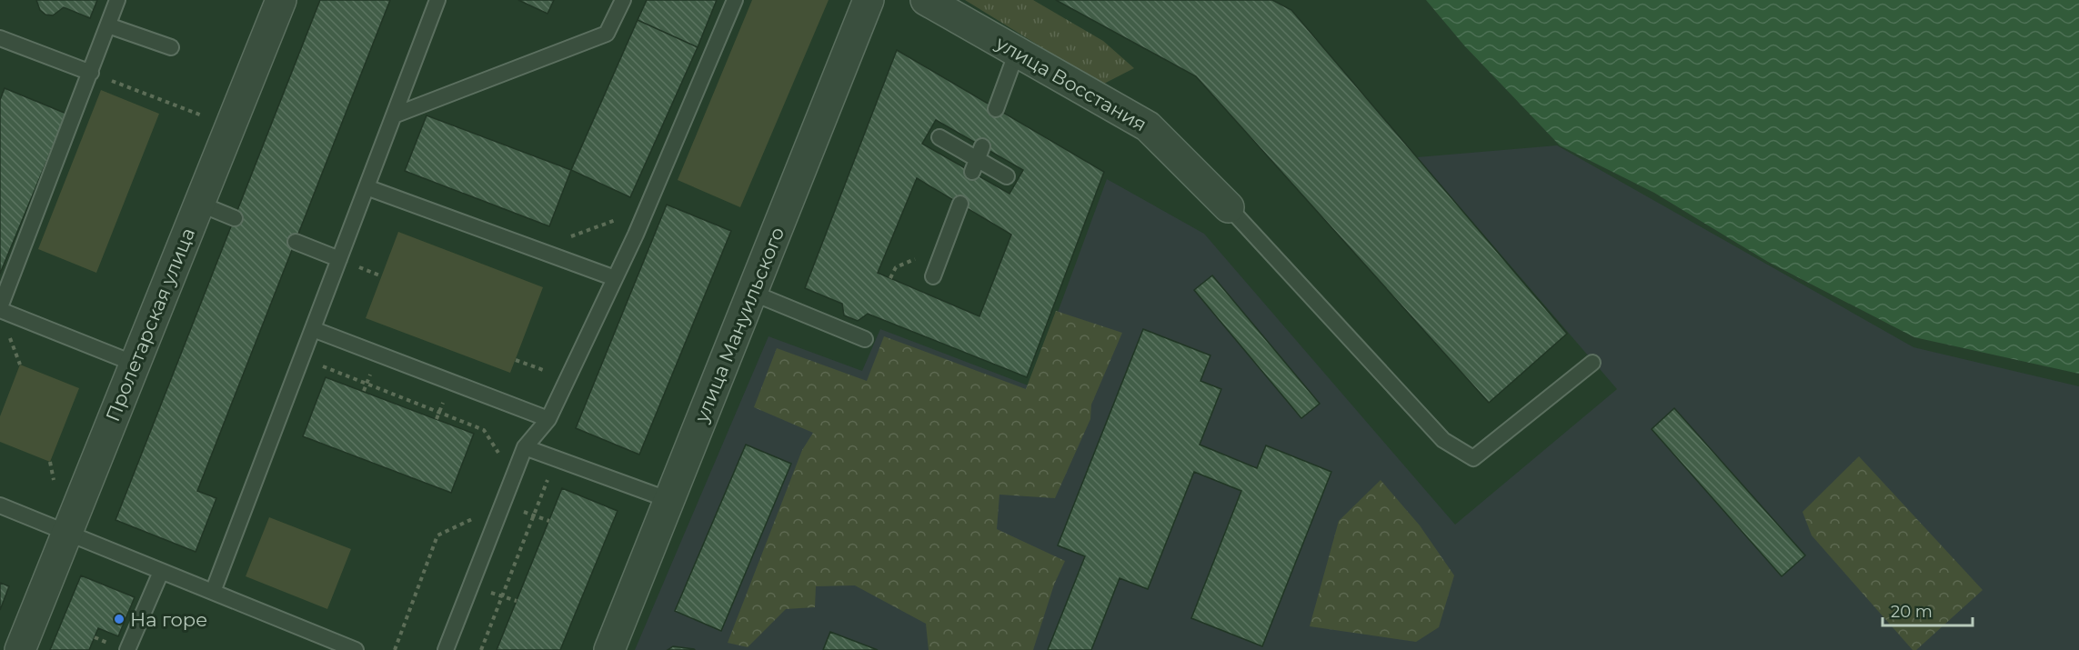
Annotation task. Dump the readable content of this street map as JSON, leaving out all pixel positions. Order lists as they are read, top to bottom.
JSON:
{
  "streets": {
    "street": ["улица Восстания", "Пролетарская улица", "улица Мануильского"]
  },
  "places": ["На горе"],
  "scale_bar": "20 m"
}
